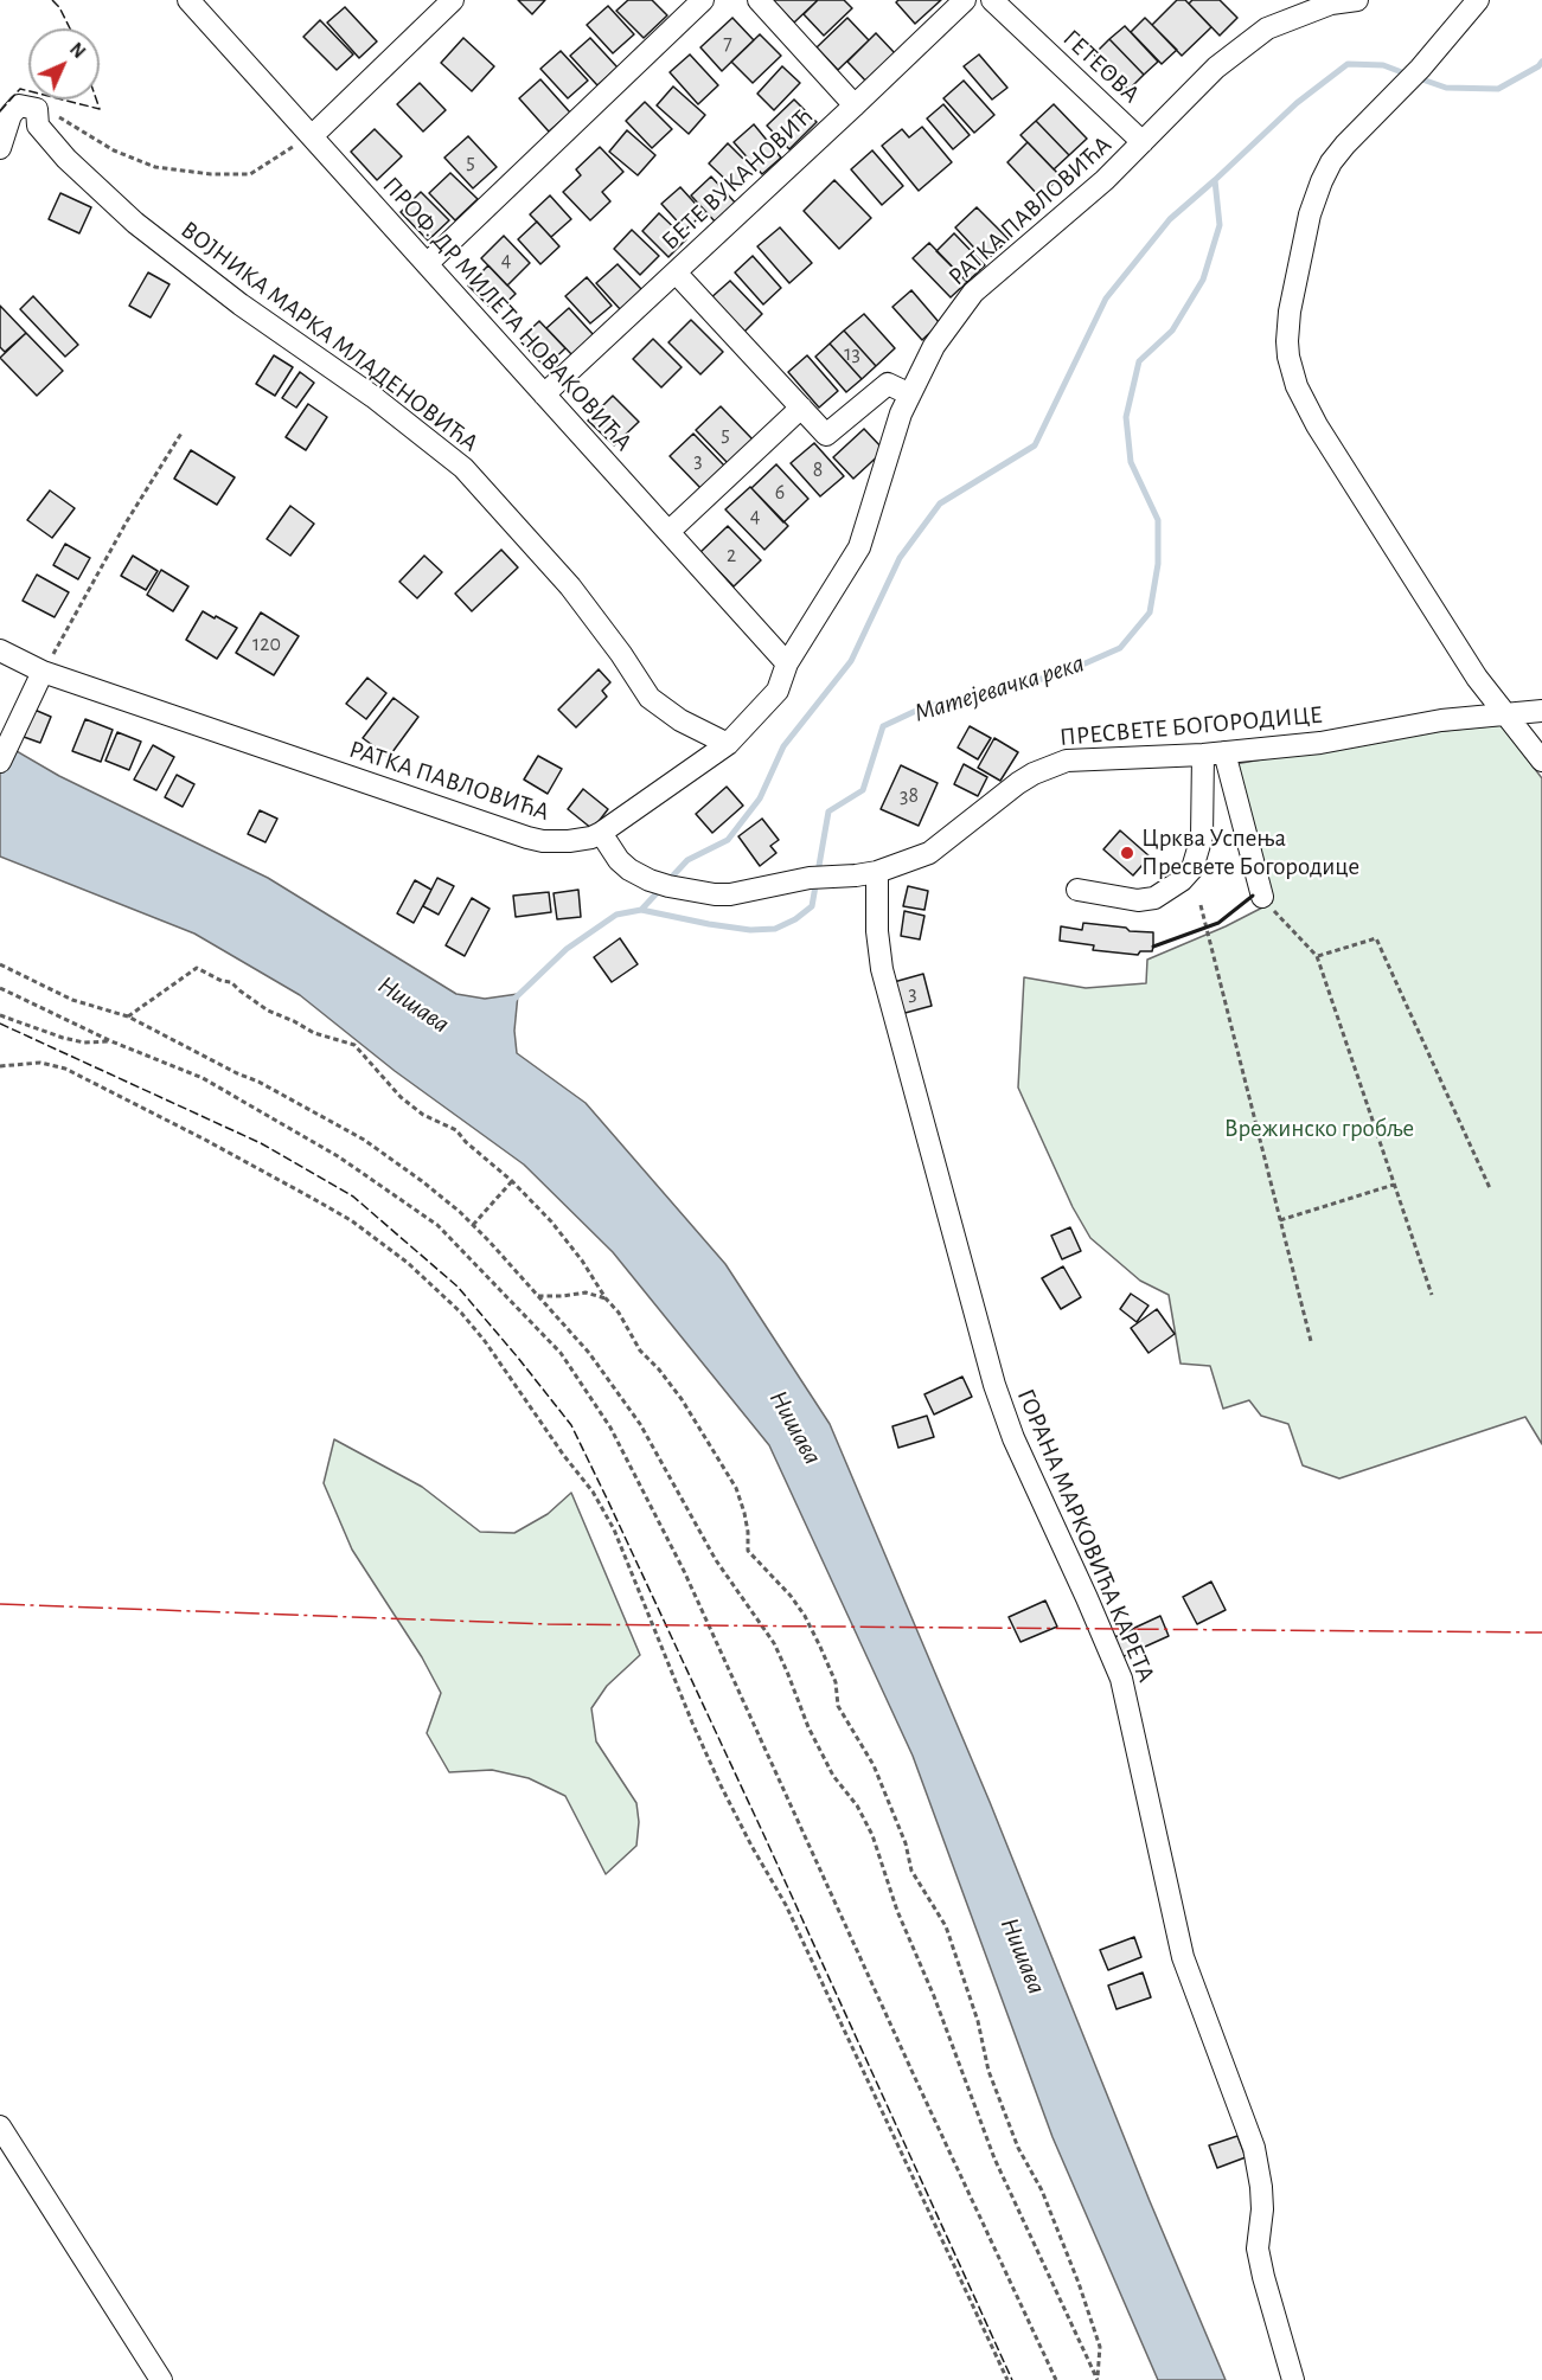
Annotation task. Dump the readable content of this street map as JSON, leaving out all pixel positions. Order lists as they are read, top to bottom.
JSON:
{
  "streets": {
    "street": [
      "ГЕТЕОВА",
      "БЕТЕ ВУКАНОВИЋ",
      "РАТКА ПАВЛОВИЋА",
      "ПРОФ. ДР МИЛЕТА НОВАКОВИЋА",
      "ВОЈНИКА МАРКА МЛАДЕНОВИЋА",
      "ПРЕСВЕТЕ БОГОРОДИЦЕ",
      "ГОРАНА МАРКОВИЋА КАРЕТА"
    ]
  },
  "crossings": [
    ["ГЕТЕОВА", "РАТКА ПАВЛОВИЋА"],
    ["БЕТЕ ВУКАНОВИЋ", "ПРОФ. ДР МИЛЕТА НОВАКОВИЋА"],
    ["РАТКА ПАВЛОВИЋА", "ПРОФ. ДР МИЛЕТА НОВАКОВИЋА"],
    ["РАТКА ПАВЛОВИЋА", "ВОЈНИКА МАРКА МЛАДЕНОВИЋА"],
    ["РАТКА ПАВЛОВИЋА", "ПРЕСВЕТЕ БОГОРОДИЦЕ"],
    ["ПРЕСВЕТЕ БОГОРОДИЦЕ", "ГОРАНА МАРКОВИЋА КАРЕТА"]
  ],
  "water": ["Матејевачка река", "Нишава"],
  "parks": ["Врежинско гробље"],
  "places": ["Црква Успења Пресвете Богородице"],
  "house_numbers": [
    "7",
    "5",
    "4",
    "13",
    "5",
    "3",
    "8",
    "6",
    "4",
    "2",
    "120",
    "38",
    "3"
  ],
  "north": "top right"
}
